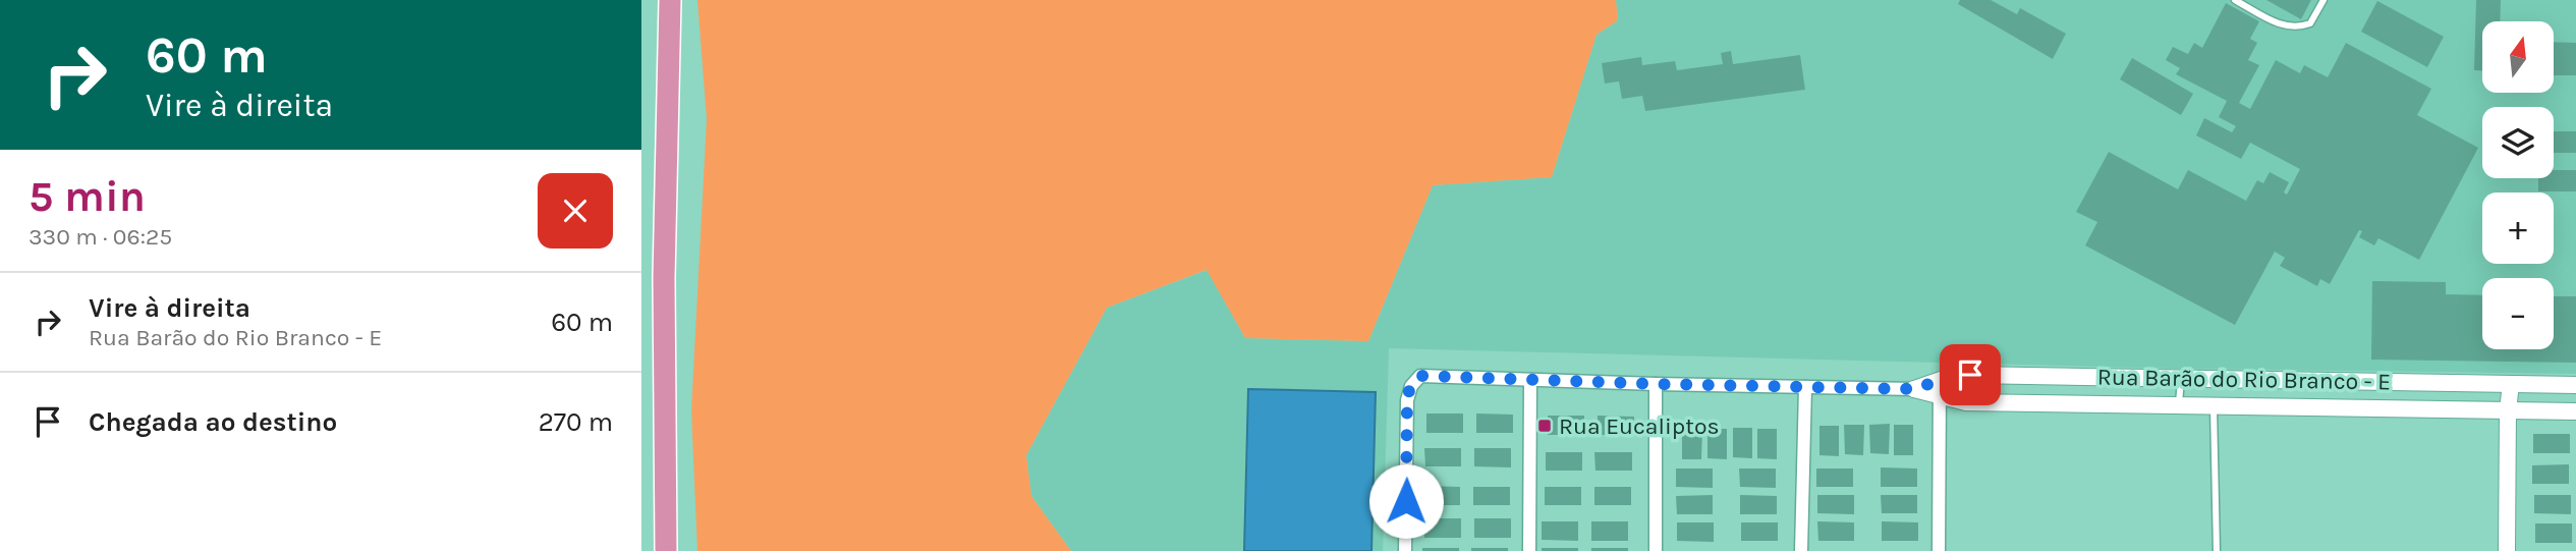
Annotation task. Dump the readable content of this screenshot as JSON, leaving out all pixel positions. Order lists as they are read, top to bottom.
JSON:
{
  "streets": {
    "street": ["Rua Barão do Rio Branco - E"]
  },
  "places": {
    "transit": ["Rua Eucaliptos"]
  },
  "north": "top",
  "page": {
    "turn": ["60 m", "Vire à direita"],
    "map_buttons": ["+", "−"],
    "heading": ["5 min", "330 m · 06:25"],
    "list": [
      {
        "name": "Vire à direita",
        "note": "Rua Barão do Rio Branco - E",
        "value": "60 m"
      },
      {
        "name": "Chegada ao destino",
        "value": "270 m"
      }
    ]
  }
}
